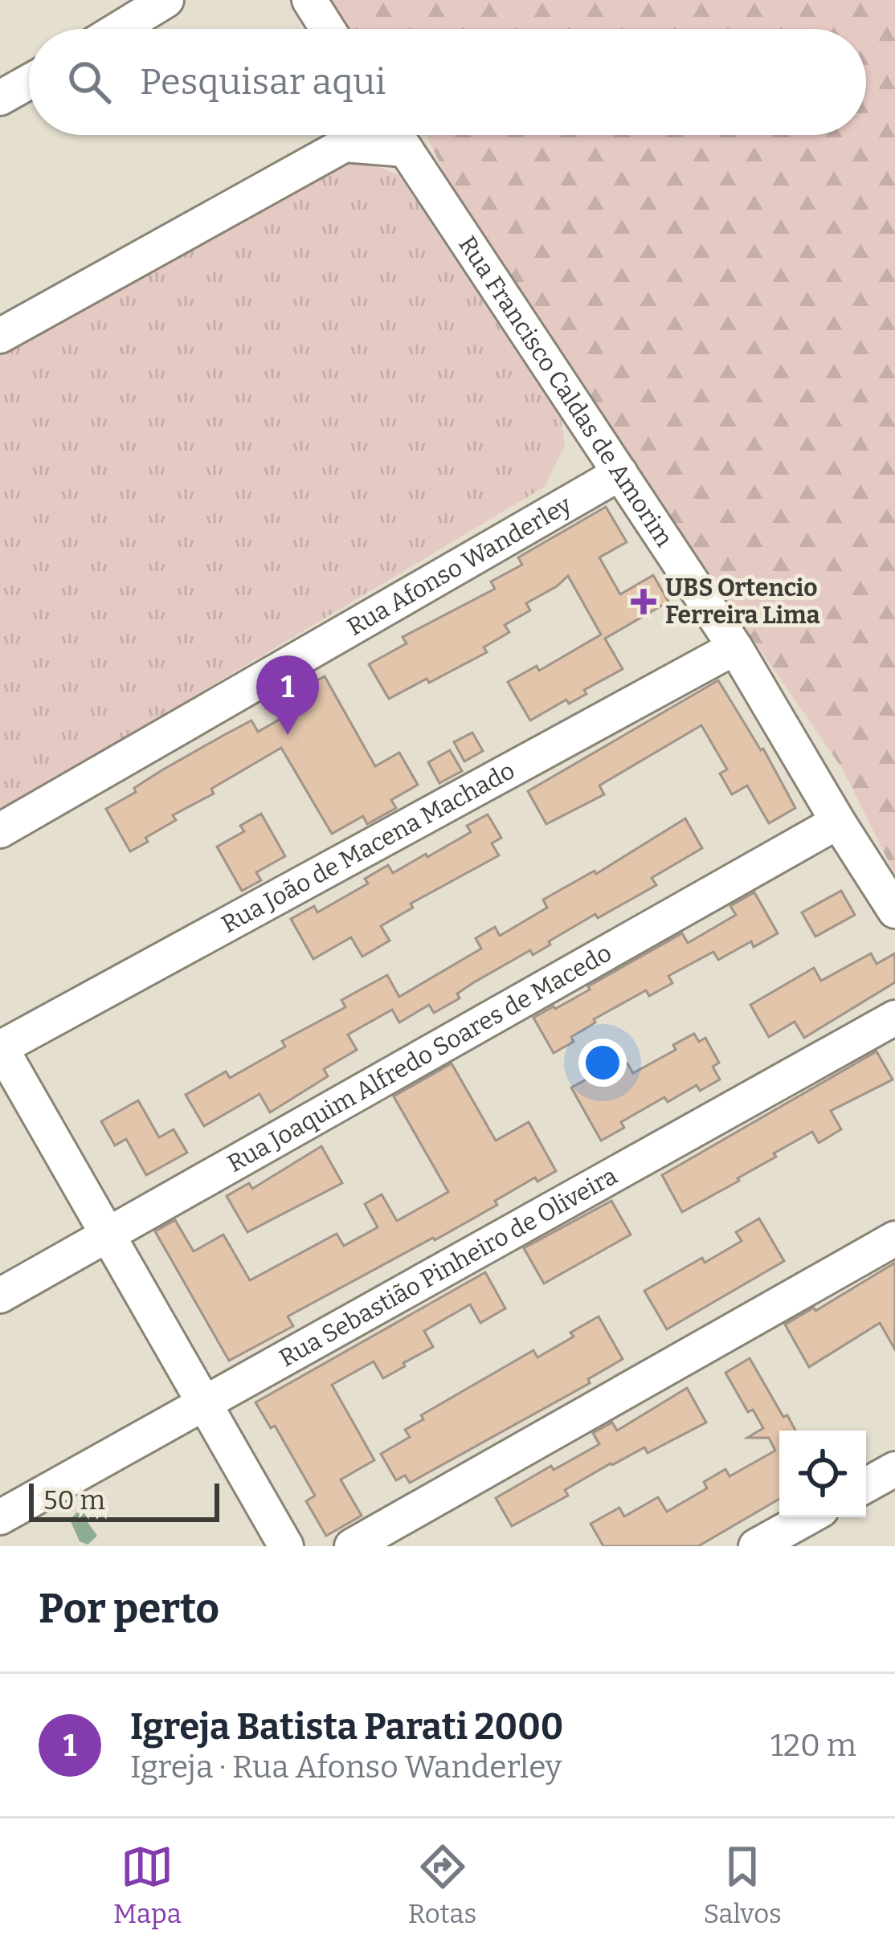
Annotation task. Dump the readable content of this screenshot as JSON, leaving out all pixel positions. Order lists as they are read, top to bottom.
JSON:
{
  "streets": {
    "street": [
      "Rua Francisco Caldas de Amorim",
      "Rua Afonso Wanderley",
      "Rua João de Macena Machado",
      "Rua Joaquim Alfredo Soares de Macedo",
      "Rua Sebastião Pinheiro de Oliveira"
    ]
  },
  "crossings": [
    ["Rua Francisco Caldas de Amorim", "Rua Afonso Wanderley"],
    ["Rua Francisco Caldas de Amorim", "Rua João de Macena Machado"],
    ["Rua Francisco Caldas de Amorim", "Rua Joaquim Alfredo Soares de Macedo"]
  ],
  "places": {
    "health": ["UBS Ortencio Ferreira Lima"]
  },
  "scale_bar": "50 m",
  "page": {
    "search": "Pesquisar aqui",
    "pins": "1",
    "scale": "50 m",
    "heading": "Por perto",
    "list": [
      {
        "mark": "1",
        "name": "Igreja Batista Parati 2000",
        "note": "Igreja · Rua Afonso Wanderley",
        "value": "120 m"
      }
    ],
    "nav": ["Mapa", "Rotas", "Salvos"]
  }
}
